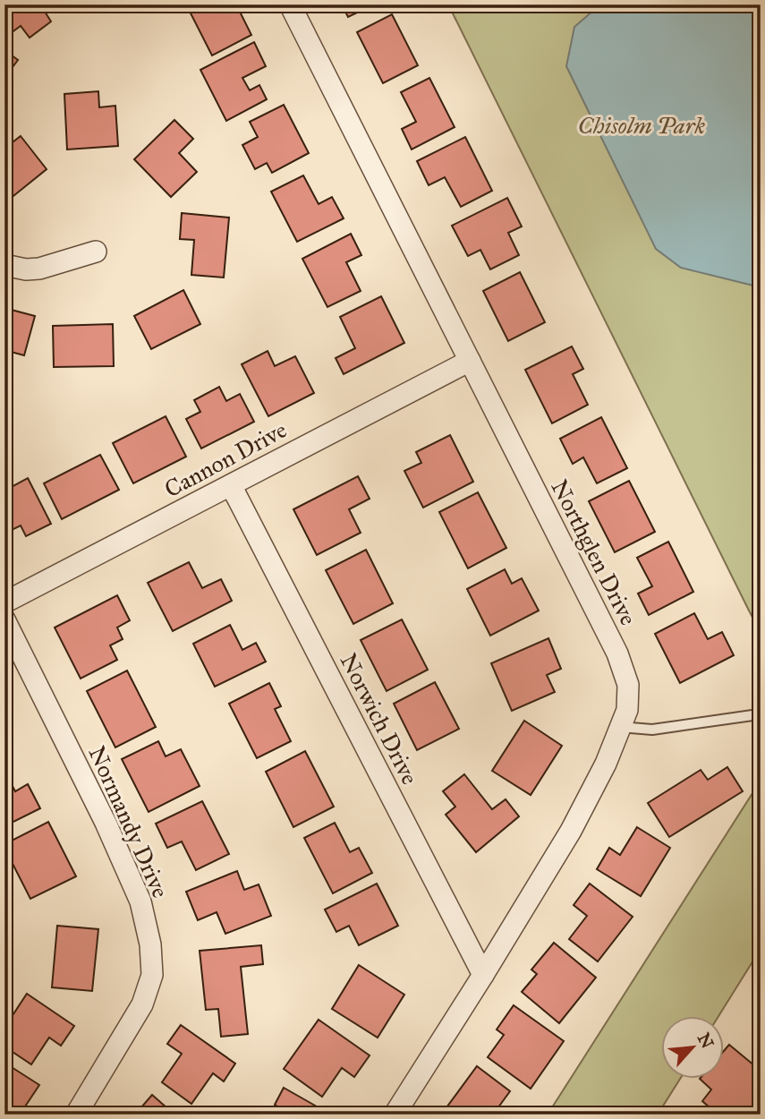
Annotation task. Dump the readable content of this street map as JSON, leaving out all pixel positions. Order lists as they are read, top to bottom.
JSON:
{
  "streets": {
    "street": [
      "Cannon Drive",
      "Northglen Drive",
      "Norwich Drive",
      "Normandy Drive"
    ]
  },
  "crossings": [
    ["Cannon Drive", "Northglen Drive"],
    ["Cannon Drive", "Norwich Drive"],
    ["Northglen Drive", "Norwich Drive"]
  ],
  "parks": ["Chisolm Park"],
  "north": "top right"
}
